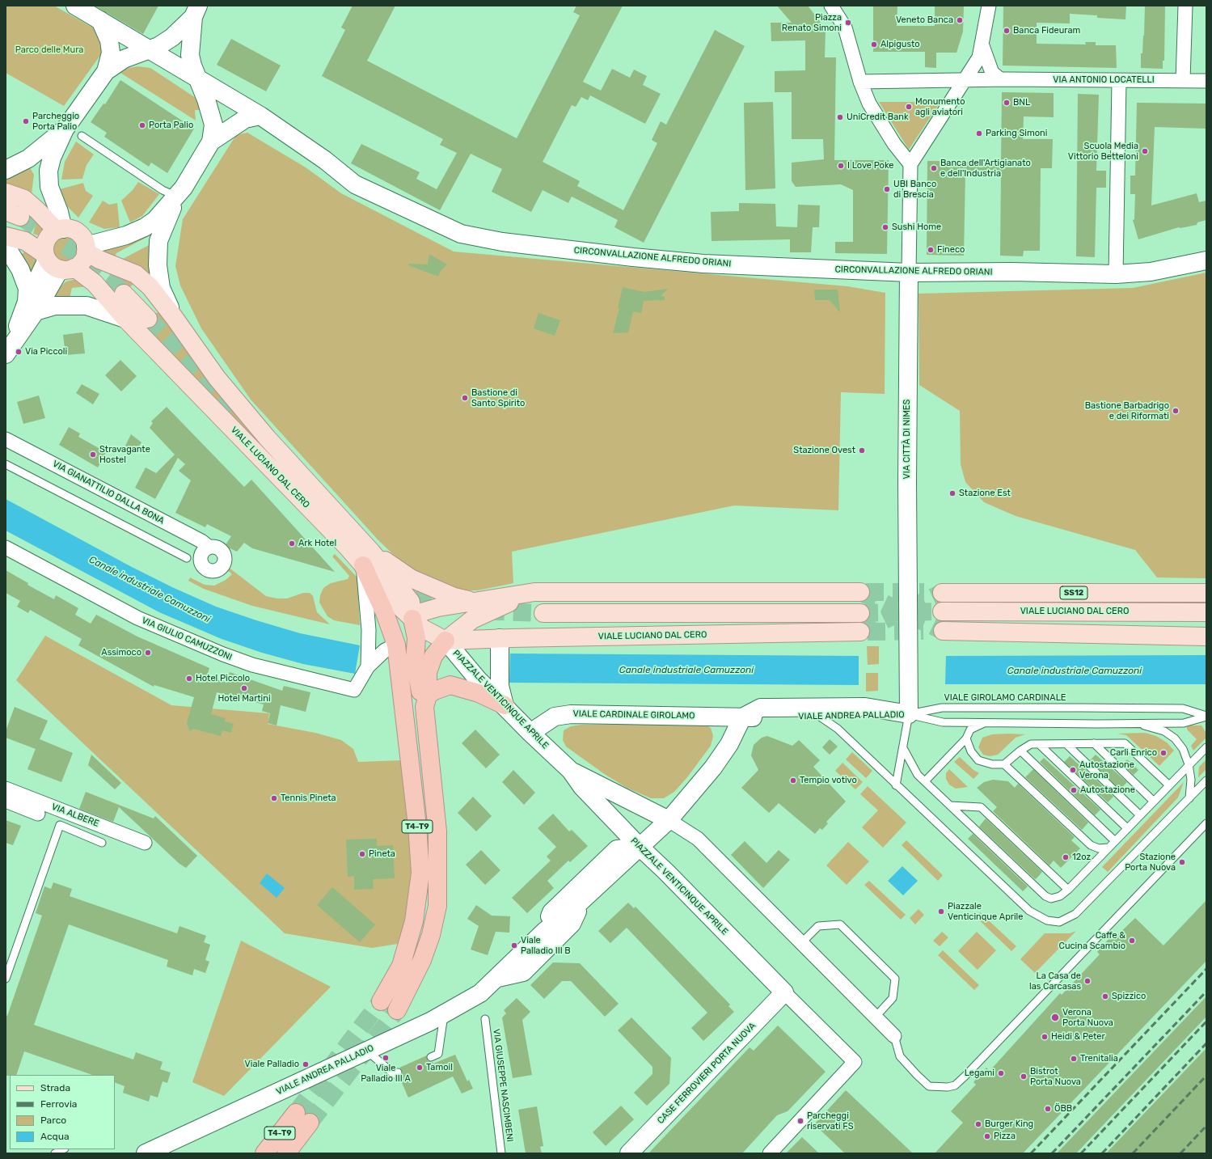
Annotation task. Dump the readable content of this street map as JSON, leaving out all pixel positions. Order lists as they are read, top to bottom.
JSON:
{
  "streets": {
    "highway": ["T4-T9"],
    "main road": ["VIALE LUCIANO DAL CERO", "SS12"],
    "street": [
      "VIA ANTONIO LOCATELLI",
      "CIRCONVALLAZIONE ALFREDO ORIANI",
      "VIA CITTÀ DI NIMES",
      "VIA GIANATTILIO DALLA BONA",
      "VIA GIULIO CAMUZZONI",
      "PIAZZALE VENTICINQUE APRILE",
      "VIALE CARDINALE GIROLAMO",
      "VIALE ANDREA PALLADIO",
      "VIA ALBERE",
      "CASE FERROVIERI PORTA NUOVA"
    ],
    "lane": ["VIALE GIROLAMO CARDINALE", "VIA GIUSEPPE NASCIMBENI"]
  },
  "crossings": [
    ["CIRCONVALLAZIONE ALFREDO ORIANI", "VIA CITTÀ DI NIMES"],
    ["CIRCONVALLAZIONE ALFREDO ORIANI", "VIALE LUCIANO DAL CERO"],
    ["VIA CITTÀ DI NIMES", "VIALE GIROLAMO CARDINALE"],
    ["VIA CITTÀ DI NIMES", "VIALE ANDREA PALLADIO"],
    ["VIALE LUCIANO DAL CERO", "VIA GIULIO CAMUZZONI"],
    ["VIALE LUCIANO DAL CERO", "PIAZZALE VENTICINQUE APRILE"],
    ["VIALE LUCIANO DAL CERO", "T4-T9"],
    ["VIA GIULIO CAMUZZONI", "T4-T9"],
    ["VIALE GIROLAMO CARDINALE", "VIALE ANDREA PALLADIO"],
    ["PIAZZALE VENTICINQUE APRILE", "VIALE CARDINALE GIROLAMO"],
    ["PIAZZALE VENTICINQUE APRILE", "VIALE ANDREA PALLADIO"],
    ["PIAZZALE VENTICINQUE APRILE", "T4-T9"],
    ["PIAZZALE VENTICINQUE APRILE", "CASE FERROVIERI PORTA NUOVA"],
    ["VIALE CARDINALE GIROLAMO", "VIALE ANDREA PALLADIO"]
  ],
  "water": ["Canale industriale Camuzzoni"],
  "parks": ["Parco delle Mura"],
  "places": [
    "Veneto Banca",
    "Piazza Renato Simoni",
    "Banca Fideuram",
    "Alpigusto",
    "BNL",
    "Monumento agli aviatori",
    "UniCredit Bank",
    "Parcheggio Porta Palio",
    "Porta Palio",
    "Parking Simoni",
    "Scuola Media Vittorio Betteloni",
    "I Love Poke",
    "Banca dell'Artigianato e dell'Industria",
    "UBI Banco di Brescia",
    "Sushi Home",
    "Fineco",
    "Via Piccoli",
    "Bastione di Santo Spirito",
    "Bastione Barbadrigo e dei Riformati",
    "Stazione Ovest",
    "Stravagante Hostel",
    "Stazione Est",
    "Ark Hotel",
    "Assimoco",
    "Hotel Piccolo",
    "Hotel Martini",
    "Carli Enrico",
    "Autostazione Verona",
    "Tempio votivo",
    "Autostazione",
    "Tennis Pineta",
    "Pineta",
    "12oz",
    "Stazione Porta Nuova",
    "Piazzale Venticinque Aprile",
    "Caffe & Cucina Scambio",
    "Viale Palladio III B",
    "La Casa de las Carcasas",
    "Spizzico",
    "Verona Porta Nuova",
    "Heidi & Peter",
    "Viale Palladio III A",
    "Trenitalia",
    "Viale Palladio",
    "Tamoil",
    "Legami",
    "Bistrot Porta Nuova",
    "ÖBB",
    "Parcheggi riservati FS",
    "Burger King",
    "Pizza"
  ],
  "legend": [
    "Strada",
    "Ferrovia",
    "Parco",
    "Acqua"
  ]
}
